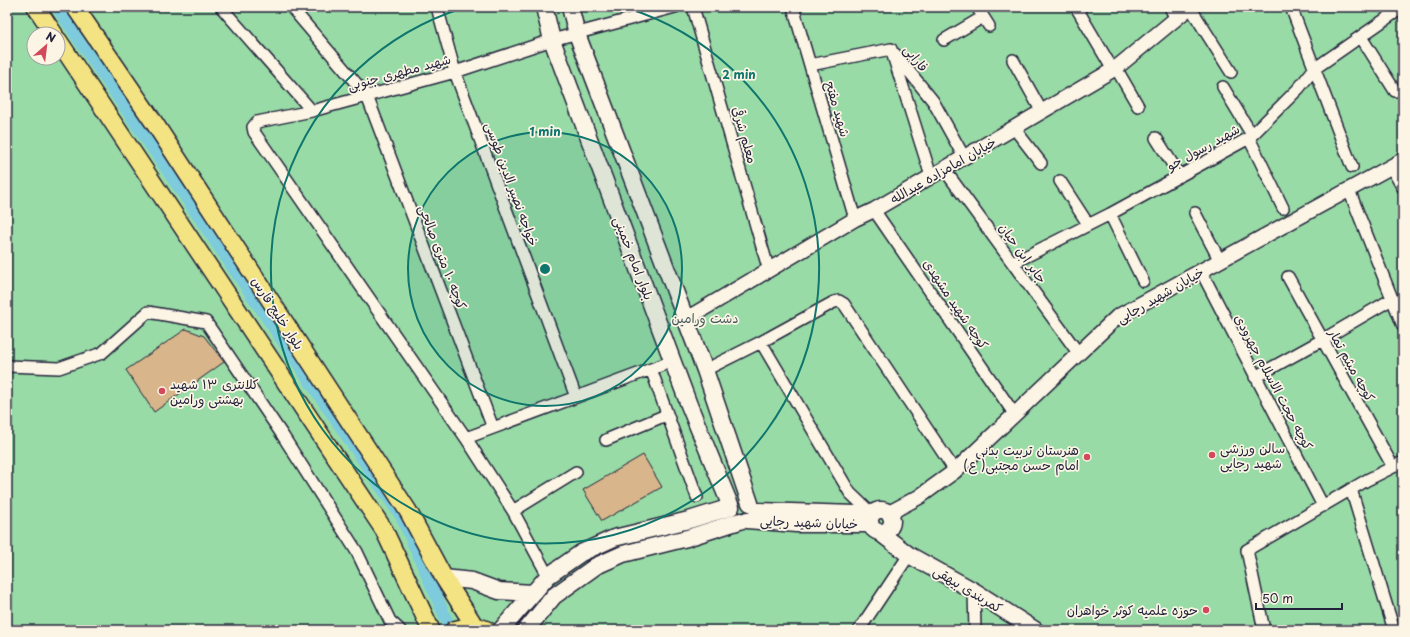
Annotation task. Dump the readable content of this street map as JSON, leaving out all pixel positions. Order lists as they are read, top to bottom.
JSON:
{
  "streets": {
    "main road": [
      "بلوار امام خمینی",
      "خیابان شهید رجایی",
      "بلوار خلیج فارس",
      "کمربندی بیهقی"
    ],
    "street": [
      "فارابی",
      "شهید مطهری جنوبی",
      "شهید مفتح",
      "معلم شرقی",
      "شهید رسول جو",
      "خیابان امامزاده عبدالله",
      "خواجه نصیر الدین طوسی",
      "جابر ابن حیان",
      "کوچه ۱۰ متری صالحی",
      "کوچه شهید مشهدی",
      "کوچه میثم تمار",
      "کوچه حجت الاسلام جهرودی"
    ]
  },
  "crossings": [
    ["فارابی", "خیابان امامزاده عبدالله"],
    ["شهید مطهری جنوبی", "خواجه نصیر الدین طوسی"],
    ["شهید مطهری جنوبی", "کوچه ۱۰ متری صالحی"],
    ["شهید مطهری جنوبی", "بلوار امام خمینی"],
    ["شهید مفتح", "خیابان امامزاده عبدالله"],
    ["معلم شرقی", "خیابان امامزاده عبدالله"],
    ["شهید رسول جو", "جابر ابن حیان"],
    ["خیابان امامزاده عبدالله", "جابر ابن حیان"],
    ["خیابان امامزاده عبدالله", "بلوار امام خمینی"],
    ["خیابان امامزاده عبدالله", "کوچه شهید مشهدی"],
    ["جابر ابن حیان", "خیابان شهید رجایی"],
    ["بلوار امام خمینی", "خیابان شهید رجایی"],
    ["خیابان شهید رجایی", "کوچه شهید مشهدی"],
    ["خیابان شهید رجایی", "کوچه حجت الاسلام جهرودی"],
    ["خیابان شهید رجایی", "کمربندی بیهقی"]
  ],
  "parks": ["دشت ورامین"],
  "places": [
    "کلانتری ۱۳ شهید بهشتی ورامین",
    "سالن ورزشی شهید رجایی",
    "هنرستان تربیت بدنی امام حسن مجتبی( ع)",
    "حوزه علمیه کوثر خواهران"
  ],
  "scale_bar": "50 m",
  "north": "top right",
  "rings": ["2 min", "1 min"]
}
